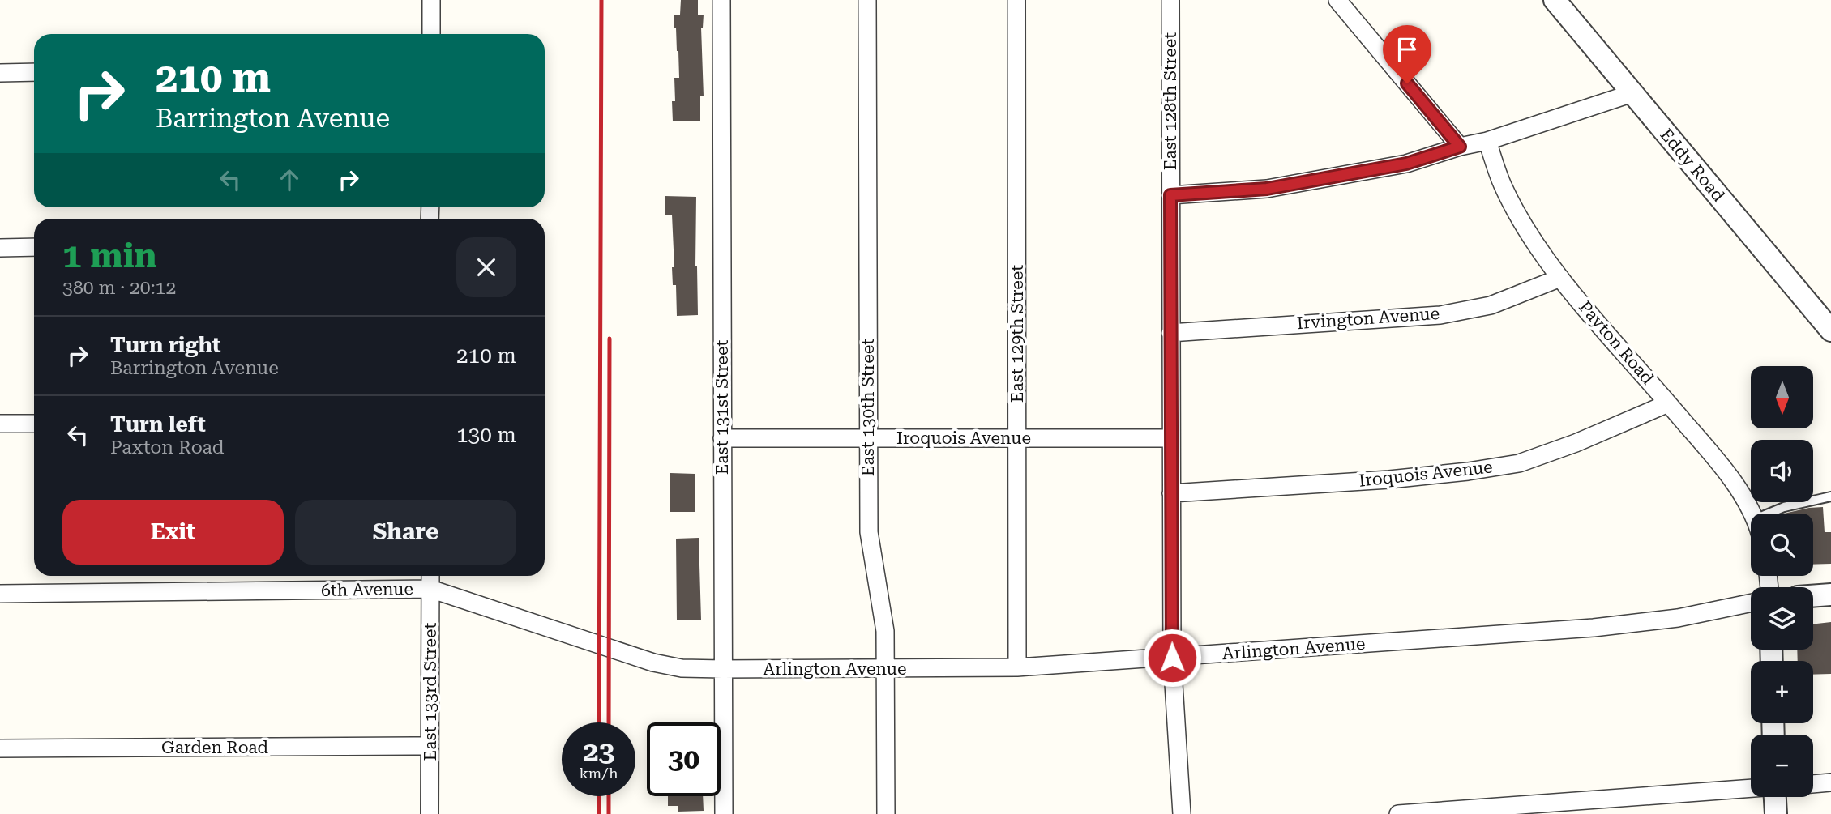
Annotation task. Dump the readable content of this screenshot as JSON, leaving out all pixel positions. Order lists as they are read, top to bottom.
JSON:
{
  "streets": {
    "street": [
      "East 128th Street",
      "Eddy Road",
      "Irvington Avenue",
      "East 129th Street",
      "Payton Road",
      "East 131st Street",
      "East 130th Street",
      "Iroquois Avenue",
      "6th Avenue",
      "Arlington Avenue",
      "East 133rd Street",
      "Garden Road"
    ]
  },
  "crossings": [
    ["East 128th Street", "Irvington Avenue"],
    ["East 128th Street", "Iroquois Avenue"],
    ["East 128th Street", "Arlington Avenue"],
    ["Irvington Avenue", "Payton Road"],
    ["East 129th Street", "Iroquois Avenue"],
    ["East 129th Street", "Arlington Avenue"],
    ["Payton Road", "Iroquois Avenue"],
    ["East 131st Street", "Iroquois Avenue"],
    ["East 131st Street", "6th Avenue"],
    ["East 131st Street", "Arlington Avenue"],
    ["East 130th Street", "Iroquois Avenue"],
    ["East 130th Street", "Arlington Avenue"],
    ["6th Avenue", "Arlington Avenue"],
    ["6th Avenue", "East 133rd Street"],
    ["East 133rd Street", "Garden Road"]
  ],
  "north": "bottom",
  "page": {
    "turn": ["210 m", "Barrington Avenue"],
    "heading": ["1 min", "380 m · 20:12"],
    "list": [
      {
        "name": "Turn right",
        "note": "Barrington Avenue",
        "value": "210 m"
      },
      {
        "name": "Turn left",
        "note": "Paxton Road",
        "value": "130 m"
      }
    ],
    "map_buttons": ["+", "−"],
    "buttons": ["Exit", "Share"],
    "speed": "23 km/h",
    "limit": "30"
  }
}
